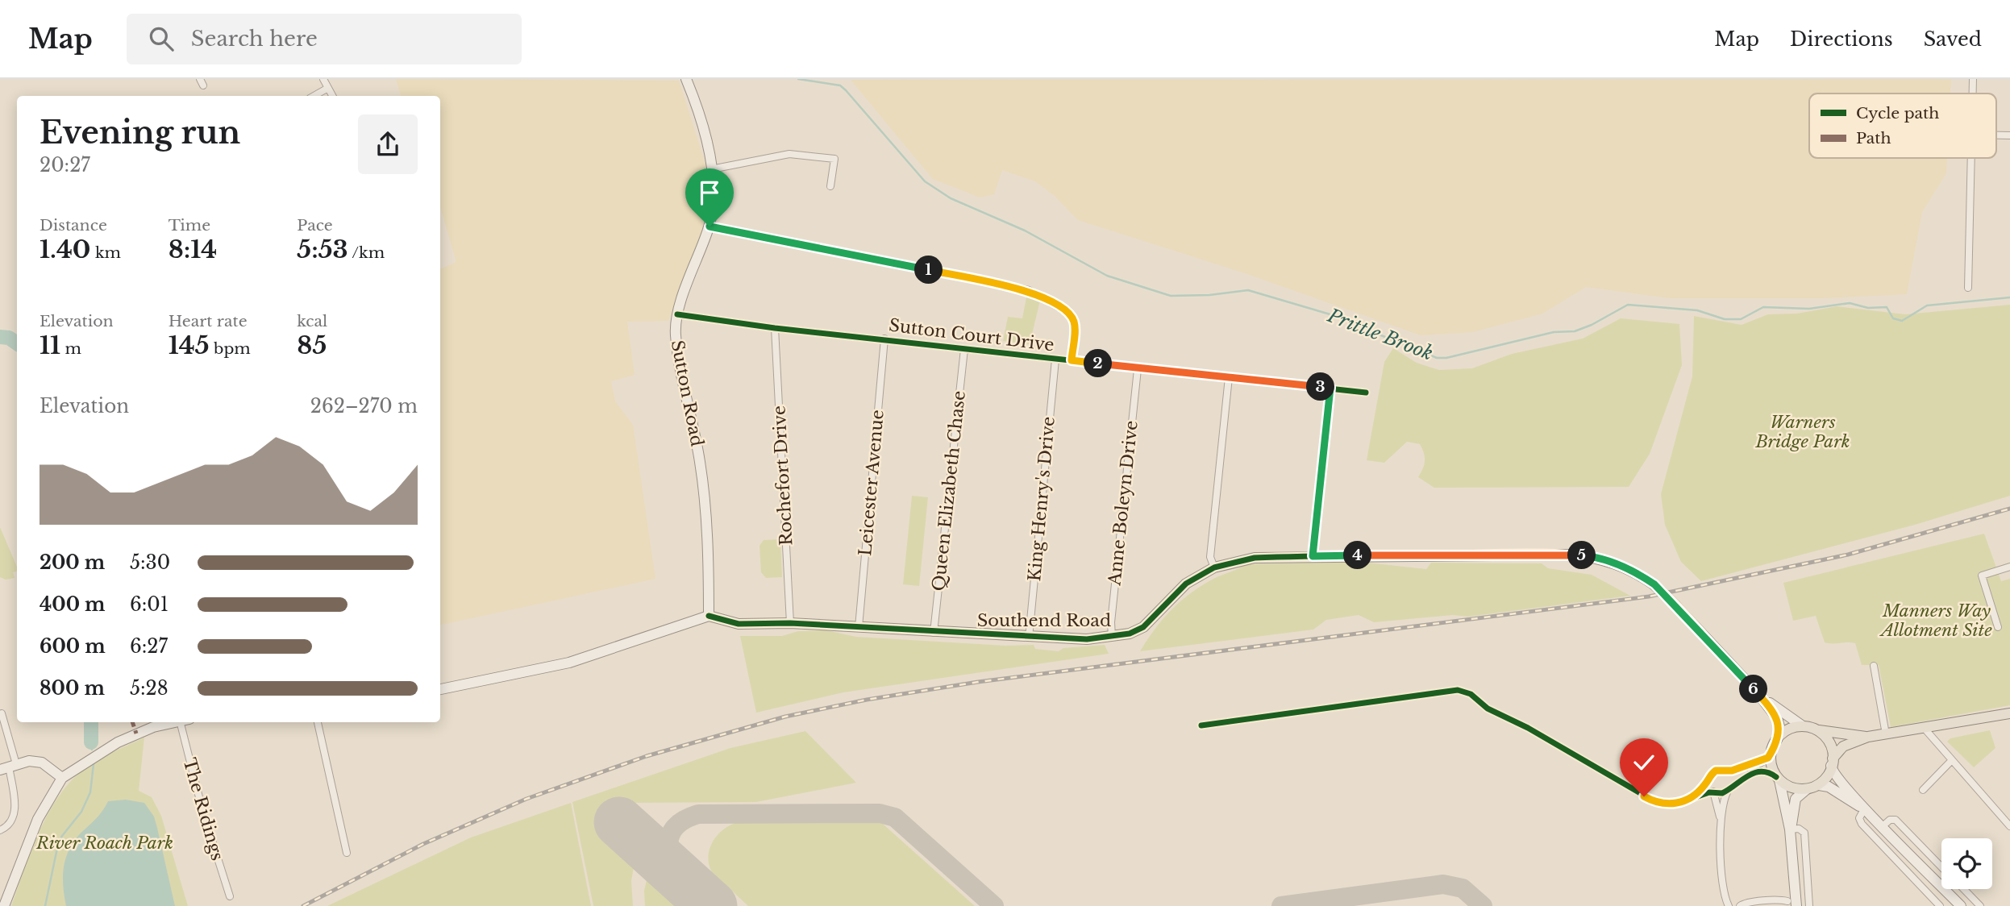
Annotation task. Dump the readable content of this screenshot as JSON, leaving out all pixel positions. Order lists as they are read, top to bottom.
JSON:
{
  "streets": {
    "street": [
      "Sutton Court Drive",
      "Sutton Road",
      "Rochefort Drive",
      "Leicester Avenue",
      "Queen Elizabeth Chase",
      "King Henry's Drive",
      "Anne Boleyn Drive",
      "Southend Road",
      "The Ridings"
    ]
  },
  "crossings": [
    ["Sutton Court Drive", "Sutton Road"],
    ["Sutton Court Drive", "Rochefort Drive"],
    ["Sutton Court Drive", "Leicester Avenue"],
    ["Sutton Court Drive", "Queen Elizabeth Chase"],
    ["Sutton Court Drive", "King Henry's Drive"],
    ["Sutton Court Drive", "Anne Boleyn Drive"],
    ["Sutton Road", "Southend Road"],
    ["Rochefort Drive", "Southend Road"],
    ["Leicester Avenue", "Southend Road"],
    ["Queen Elizabeth Chase", "Southend Road"],
    ["King Henry's Drive", "Southend Road"],
    ["Anne Boleyn Drive", "Southend Road"]
  ],
  "water": ["Prittle Brook"],
  "parks": ["Warners Bridge Park", "Manners Way Allotment Site", "River Roach Park"],
  "legend": ["Cycle path", "Path"],
  "page": {
    "header": "Map",
    "search": "Search here",
    "nav": ["Map", "Directions", "Saved"],
    "heading": ["Evening run", "20:27"],
    "stats": [
      ["Distance", "1.40 km"],
      ["Time", "8:14"],
      ["Pace", "5:53 /km"],
      ["Elevation", "11 m"],
      ["Heart rate", "145 bpm"],
      ["kcal", "85"]
    ],
    "pins": [
      "1",
      "2",
      "3",
      "4",
      "5",
      "6"
    ],
    "chart": ["Elevation", "262–270 m"],
    "list": [
      {
        "name": "200 m",
        "note": "5:30"
      },
      {
        "name": "400 m",
        "note": "6:01"
      },
      {
        "name": "600 m",
        "note": "6:27"
      },
      {
        "name": "800 m",
        "note": "5:28"
      }
    ]
  }
}
